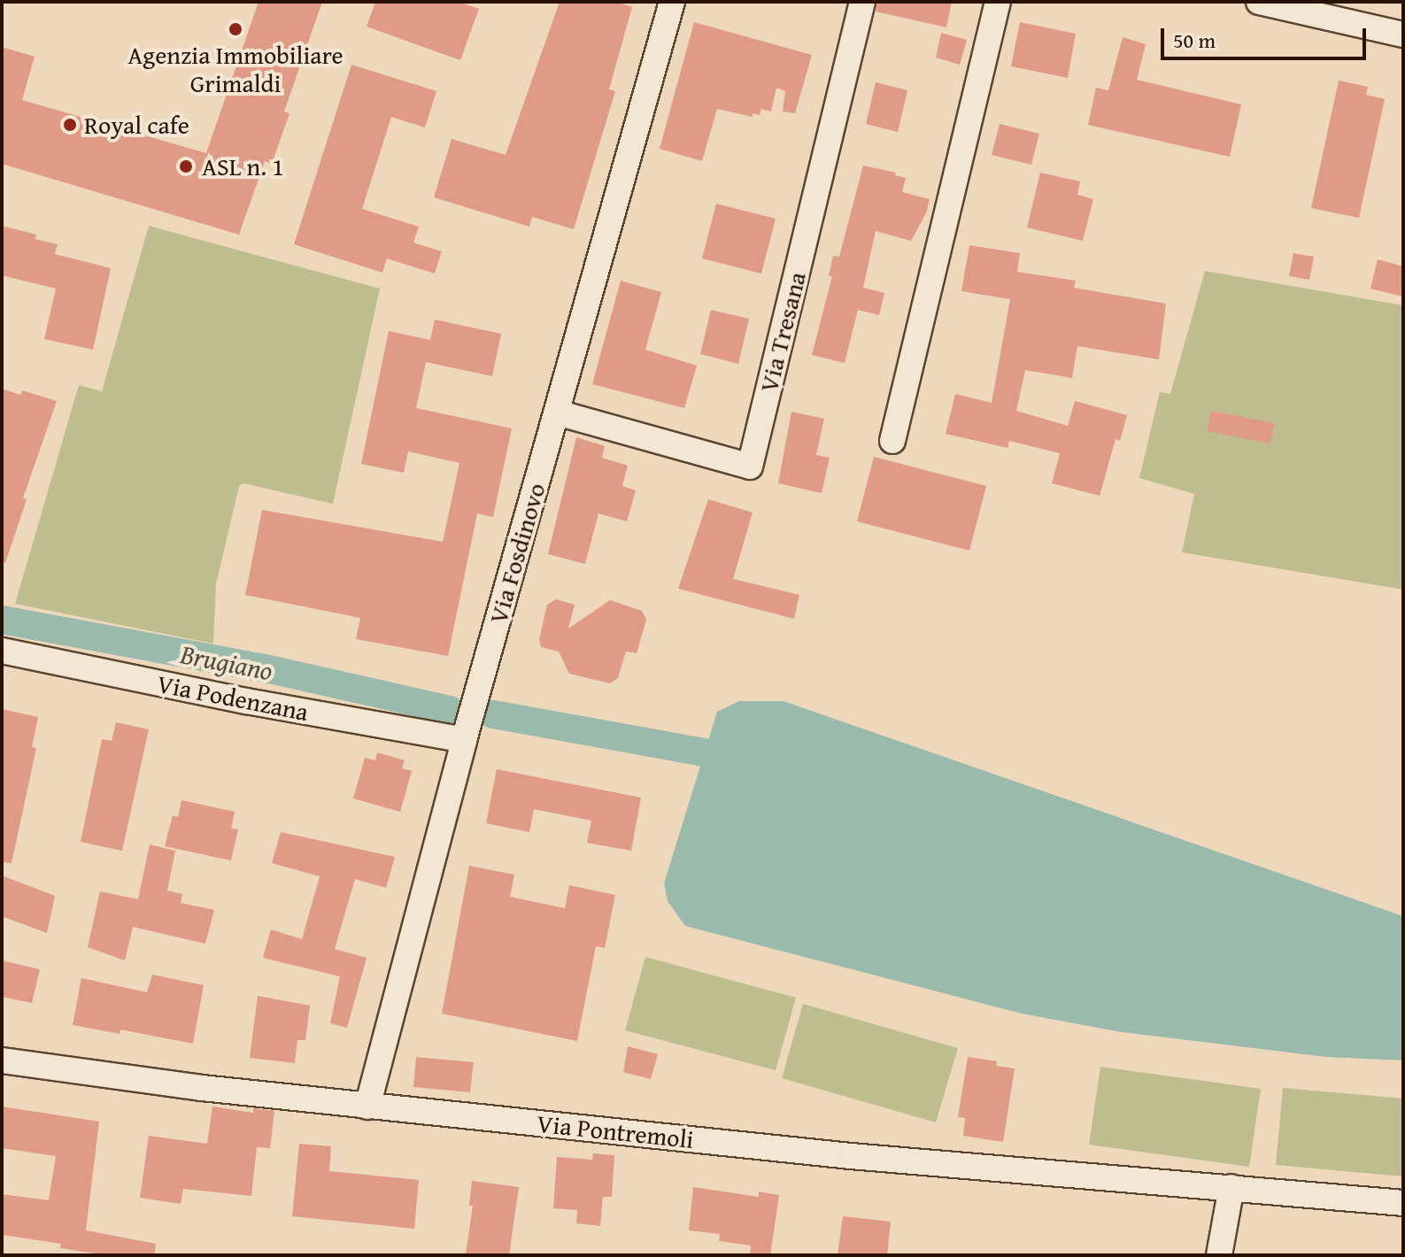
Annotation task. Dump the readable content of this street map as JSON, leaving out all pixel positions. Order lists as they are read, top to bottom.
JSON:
{
  "streets": {
    "street": [
      "Via Tresana",
      "Via Fosdinovo",
      "Via Podenzana",
      "Via Pontremoli"
    ]
  },
  "crossings": [
    ["Via Tresana", "Via Fosdinovo"],
    ["Via Fosdinovo", "Via Podenzana"],
    ["Via Fosdinovo", "Via Pontremoli"]
  ],
  "water": ["Brugiano"],
  "places": ["Agenzia Immobiliare Grimaldi", "Royal cafe", "ASL n. 1"],
  "scale_bar": "50 m"
}
